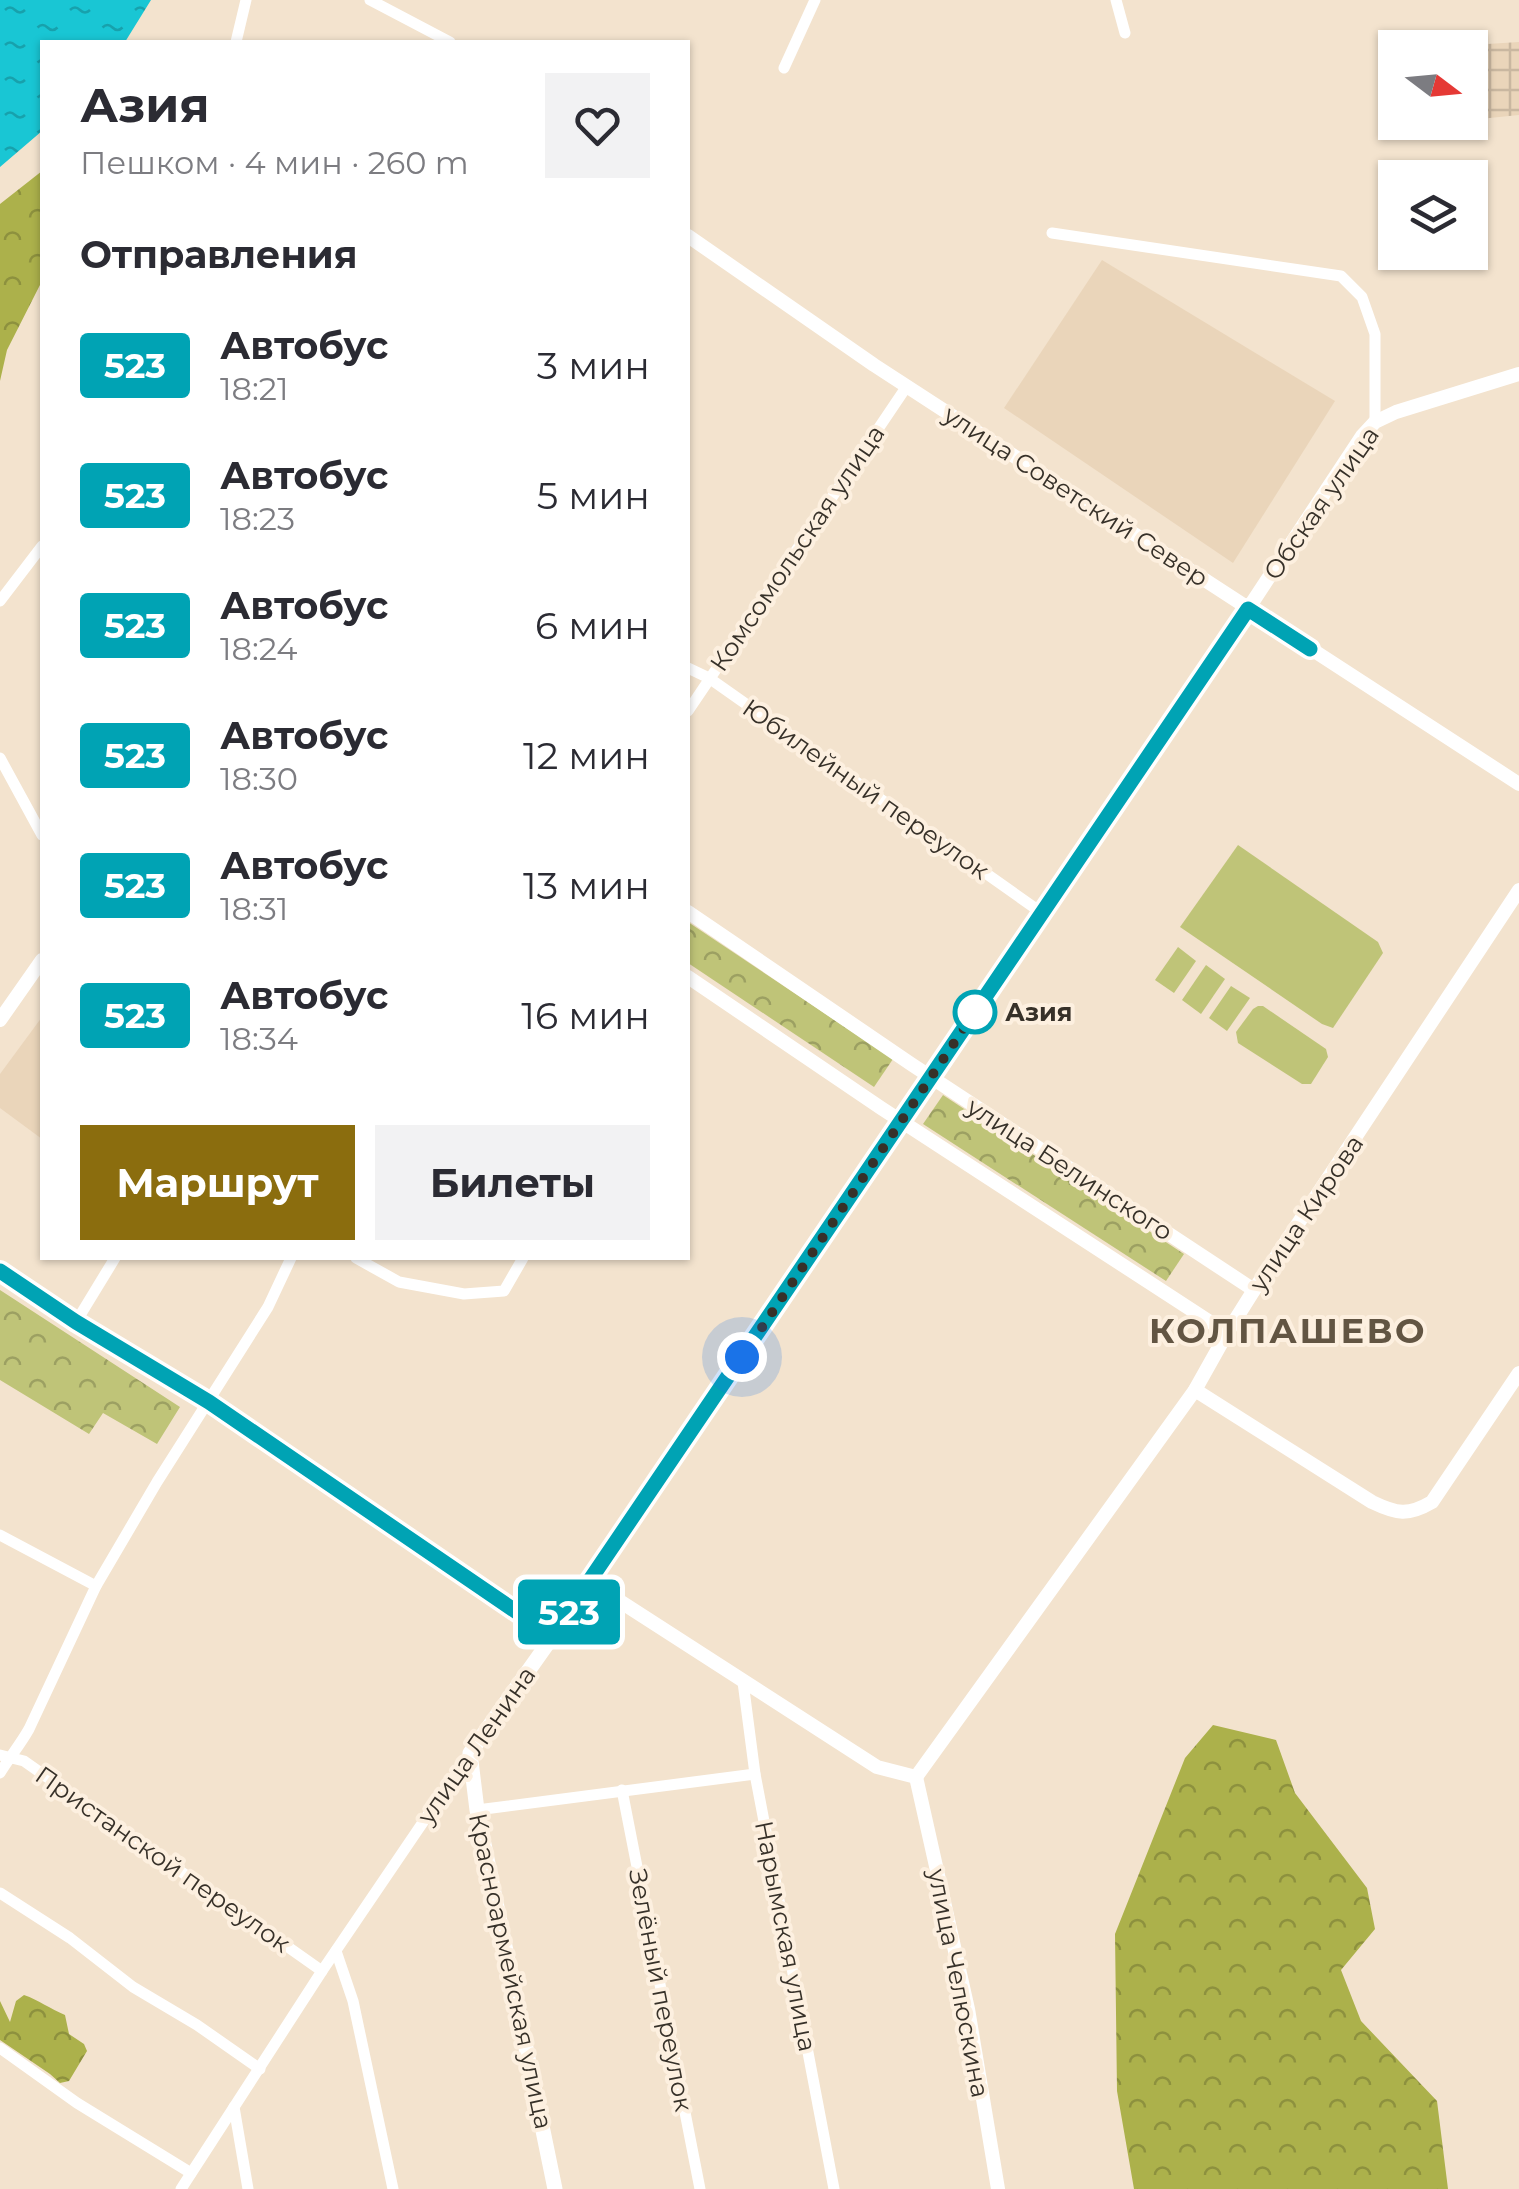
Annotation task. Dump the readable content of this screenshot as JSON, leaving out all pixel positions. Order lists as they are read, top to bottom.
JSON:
{
  "streets": {
    "main road": ["улица Ленина", "Красноармейская улица"],
    "street": [
      "улица Советский Север",
      "Обская улица",
      "Комсомольская улица",
      "Юбилейный переулок",
      "улица Белинского",
      "улица Кирова",
      "Пристанской переулок",
      "Нарымская улица",
      "улица Челюскина",
      "Зелёный переулок"
    ]
  },
  "crossings": [
    ["улица Советский Север", "Обская улица"],
    ["улица Советский Север", "Комсомольская улица"],
    ["улица Советский Север", "улица Ленина"],
    ["Обская улица", "улица Ленина"],
    ["Комсомольская улица", "Юбилейный переулок"],
    ["Юбилейный переулок", "улица Ленина"],
    ["улица Белинского", "улица Кирова"],
    ["улица Белинского", "улица Ленина"],
    ["улица Кирова", "улица Челюскина"],
    ["улица Ленина", "Пристанской переулок"],
    ["улица Ленина", "Красноармейская улица"]
  ],
  "districts": ["КОЛПАШЕВО"],
  "places": ["Азия"],
  "lines": ["bus line 523"],
  "north": "right",
  "page": {
    "on_map": "523",
    "heading": [
      ["Азия", "Пешком · 4 мин · 260 m"],
      "Отправления"
    ],
    "list": [
      {
        "mark": "523",
        "name": "Автобус",
        "note": "18:21",
        "value": "3 мин"
      },
      {
        "mark": "523",
        "name": "Автобус",
        "note": "18:23",
        "value": "5 мин"
      },
      {
        "mark": "523",
        "name": "Автобус",
        "note": "18:24",
        "value": "6 мин"
      },
      {
        "mark": "523",
        "name": "Автобус",
        "note": "18:30",
        "value": "12 мин"
      },
      {
        "mark": "523",
        "name": "Автобус",
        "note": "18:31",
        "value": "13 мин"
      },
      {
        "mark": "523",
        "name": "Автобус",
        "note": "18:34",
        "value": "16 мин"
      }
    ],
    "buttons": ["Маршрут", "Билеты"]
  }
}
